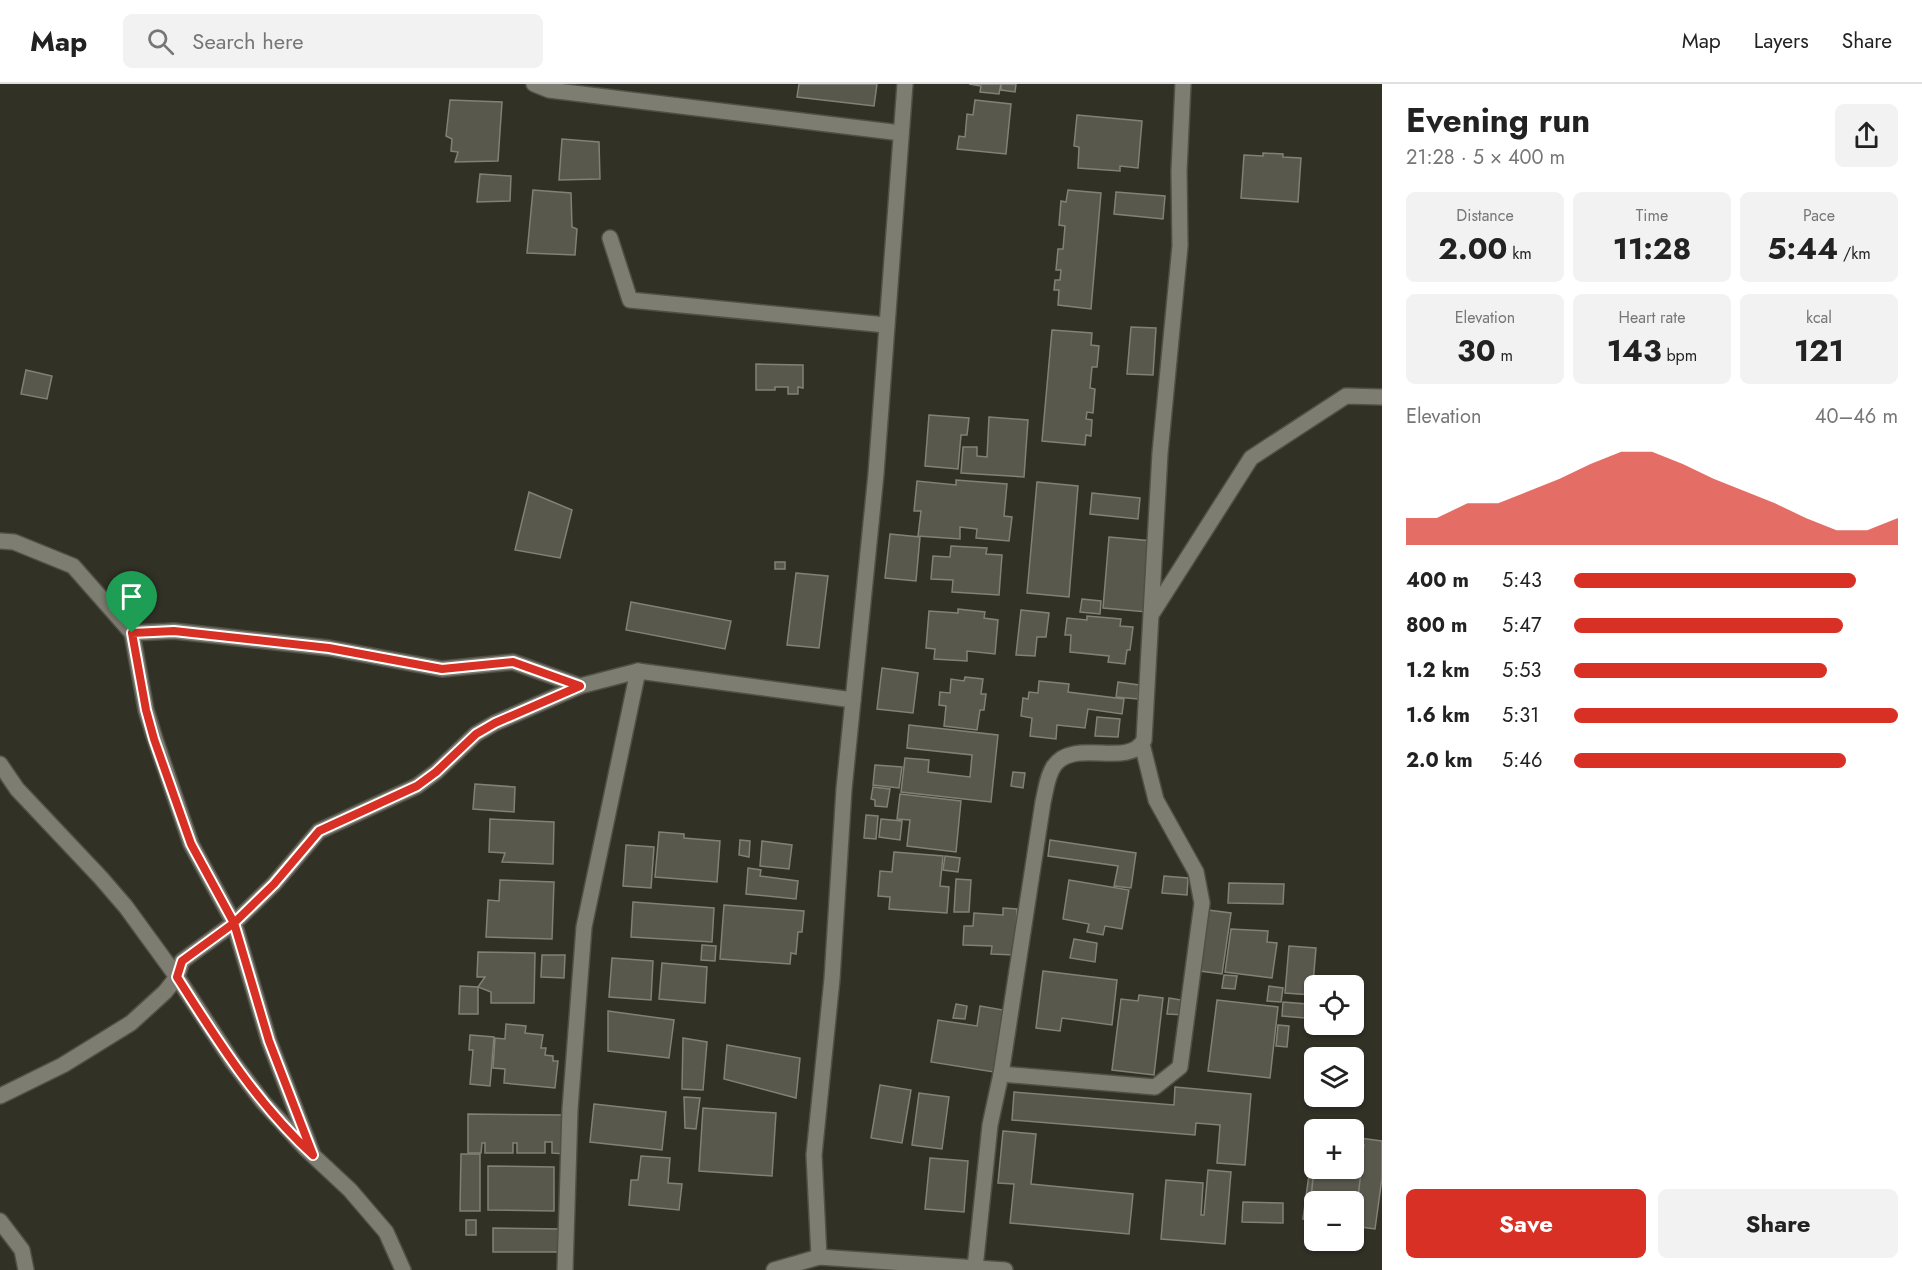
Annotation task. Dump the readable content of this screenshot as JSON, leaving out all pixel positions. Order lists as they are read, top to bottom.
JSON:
{
  "page": {
    "header": "Map",
    "search": "Search here",
    "nav": ["Map", "Layers", "Share"],
    "heading": ["Evening run", "21:28 · 5 × 400 m"],
    "stats": [
      ["Distance", "2.00 km"],
      ["Time", "11:28"],
      ["Pace", "5:44 /km"],
      ["Elevation", "30 m"],
      ["Heart rate", "143 bpm"],
      ["kcal", "121"]
    ],
    "chart": ["Elevation", "40–46 m"],
    "list": [
      {
        "name": "400 m",
        "note": "5:43"
      },
      {
        "name": "800 m",
        "note": "5:47"
      },
      {
        "name": "1.2 km",
        "note": "5:53"
      },
      {
        "name": "1.6 km",
        "note": "5:31"
      },
      {
        "name": "2.0 km",
        "note": "5:46"
      }
    ],
    "map_buttons": ["+", "−"],
    "buttons": ["Save", "Share"]
  }
}
